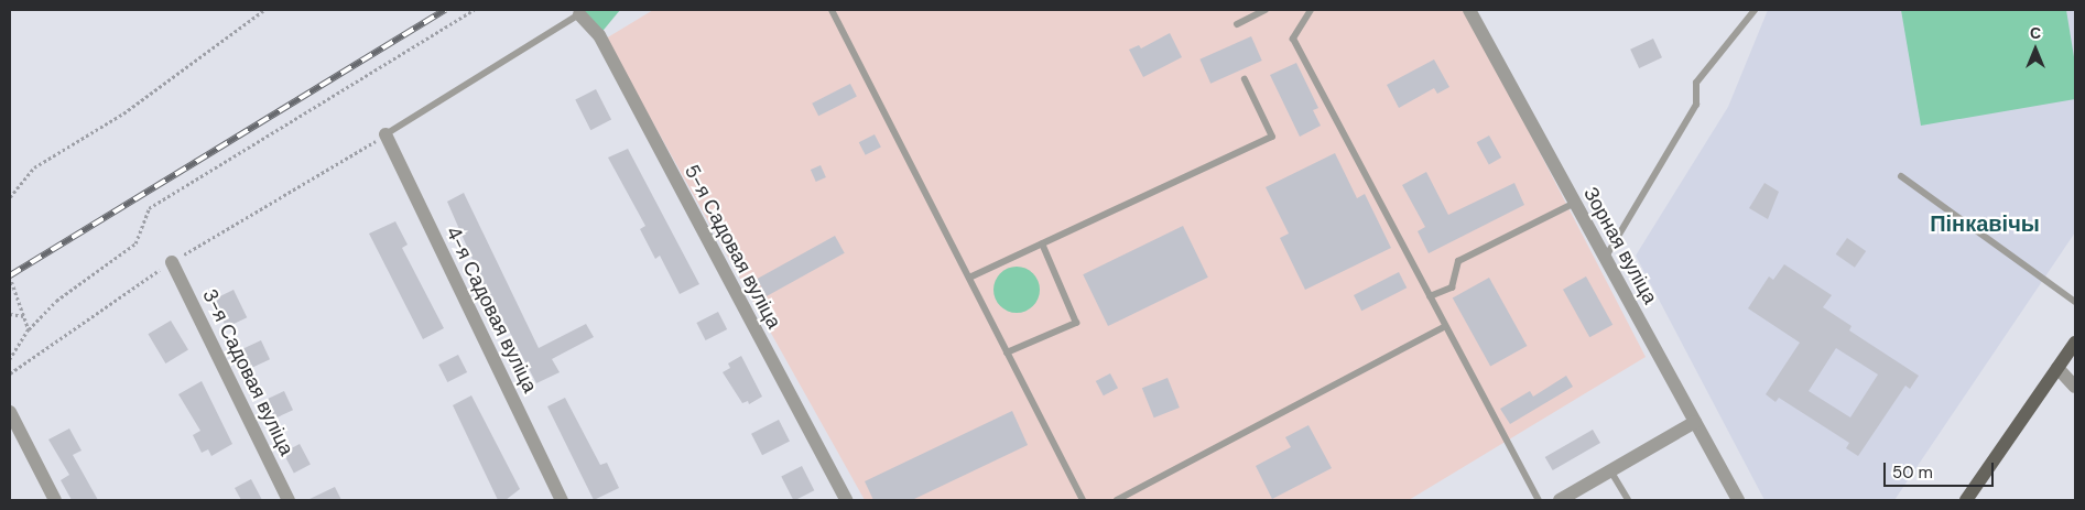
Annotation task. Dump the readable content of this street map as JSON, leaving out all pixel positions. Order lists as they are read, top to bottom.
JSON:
{
  "streets": {
    "street": [
      "Зорная вуліца",
      "5-я Садовая вуліца",
      "4-я Садовая вуліца",
      "3-я Садовая вуліца"
    ]
  },
  "districts": ["Пінкавічы"],
  "scale_bar": "50 m",
  "north": "top"
}
